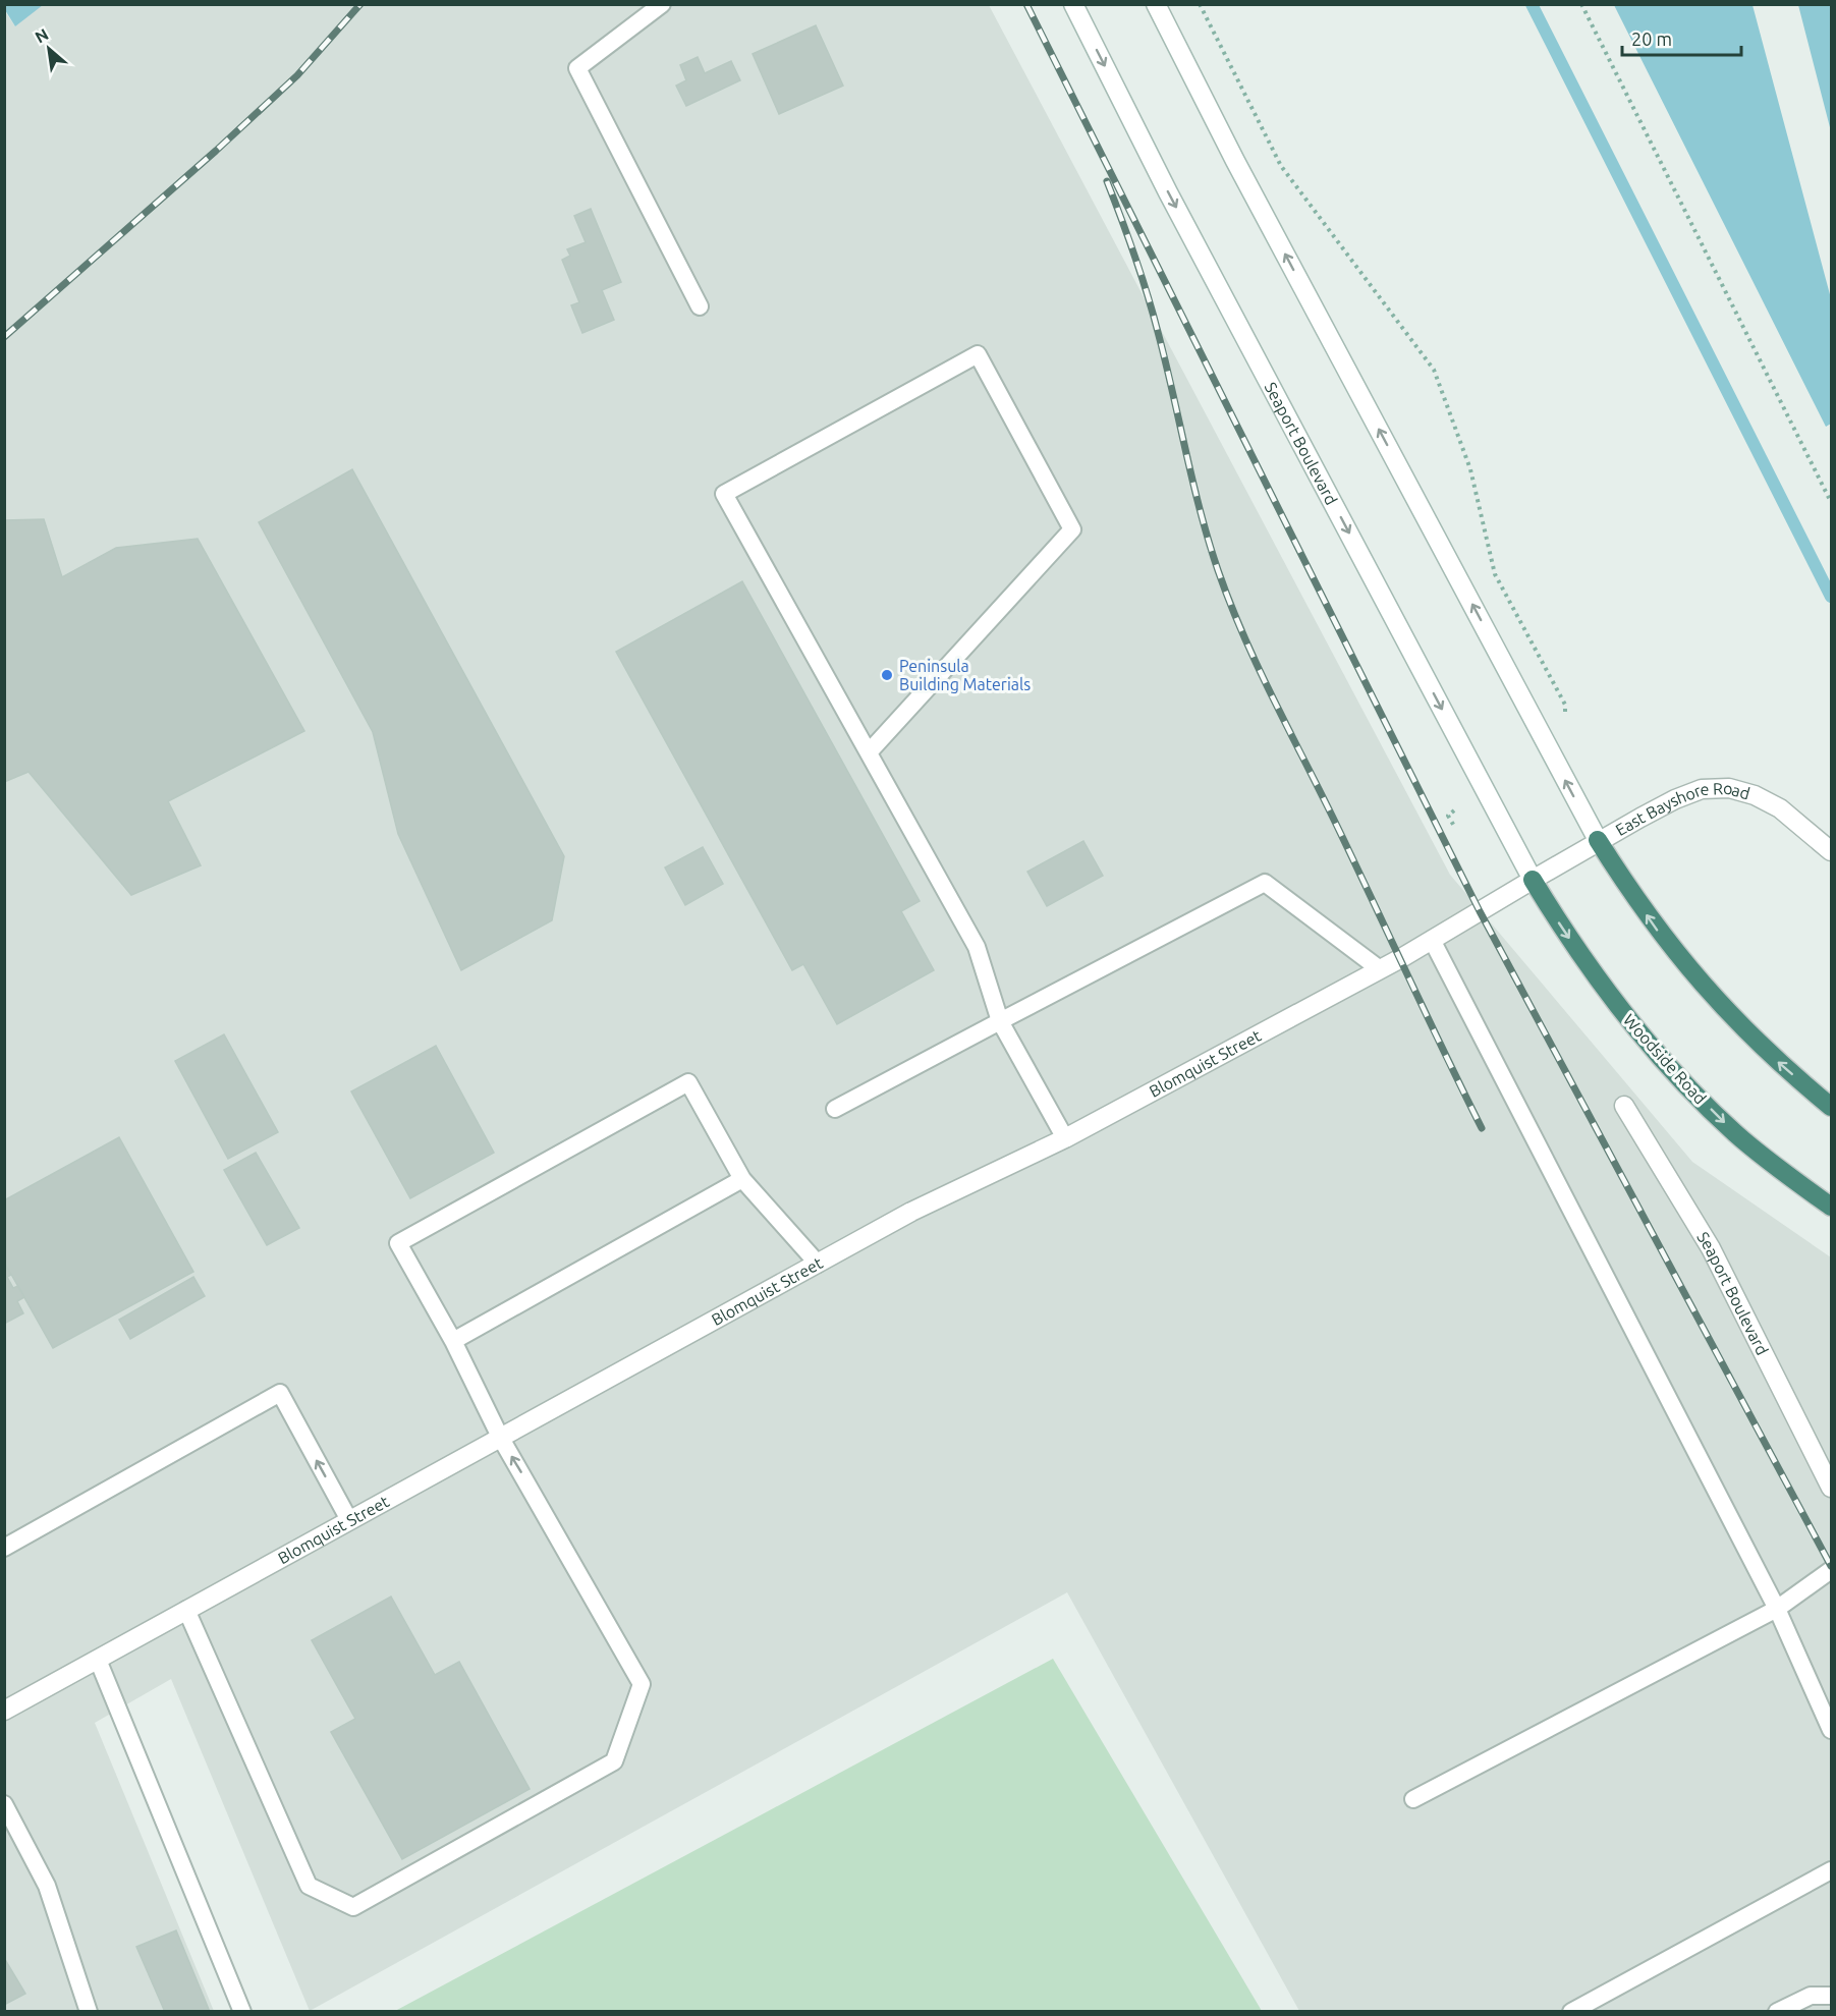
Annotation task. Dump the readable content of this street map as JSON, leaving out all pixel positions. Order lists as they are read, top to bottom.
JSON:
{
  "streets": {
    "highway": ["Woodside Road"],
    "street": ["Seaport Boulevard", "East Bayshore Road", "Blomquist Street"]
  },
  "crossings": [
    ["Seaport Boulevard", "East Bayshore Road"],
    ["Seaport Boulevard", "Woodside Road"],
    ["Seaport Boulevard", "Blomquist Street"],
    ["East Bayshore Road", "Woodside Road"],
    ["East Bayshore Road", "Blomquist Street"],
    ["Woodside Road", "Blomquist Street"]
  ],
  "places": ["Peninsula Building Materials"],
  "scale_bar": "20 m",
  "north": "top left"
}
